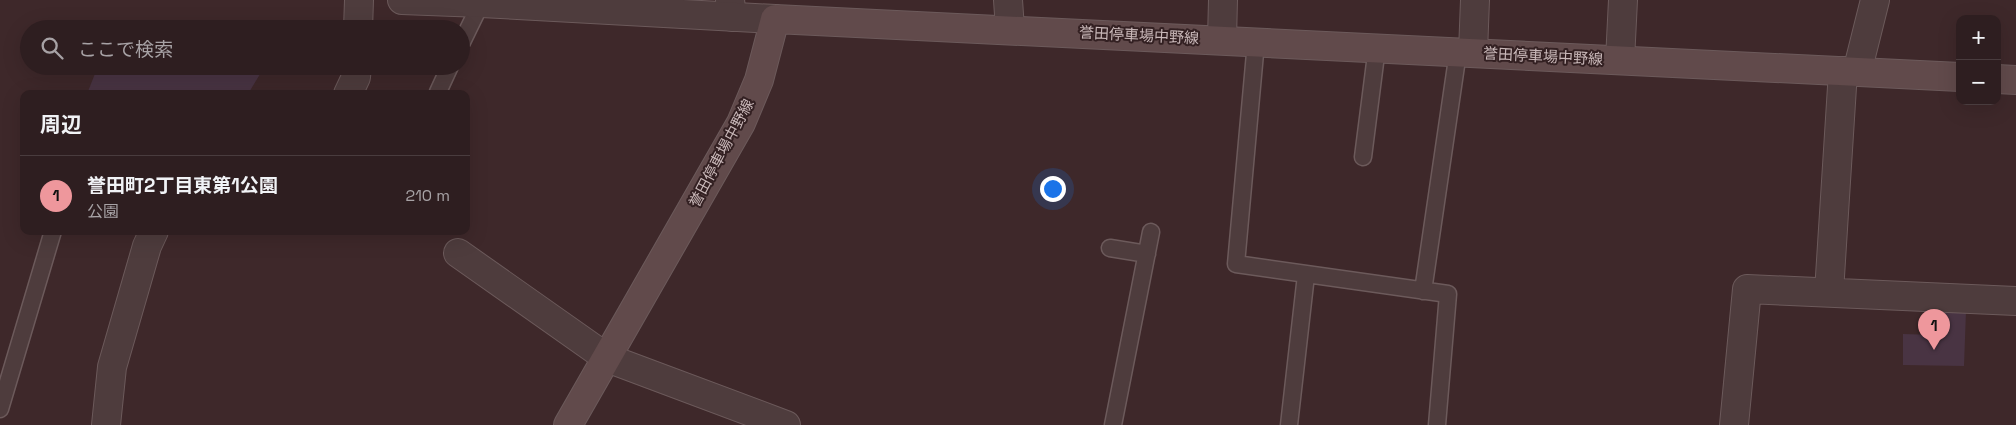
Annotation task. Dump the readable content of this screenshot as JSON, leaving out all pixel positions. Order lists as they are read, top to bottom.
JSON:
{
  "streets": {
    "main road": ["誉田停車場中野線"]
  },
  "page": {
    "map_buttons": ["+", "−"],
    "search": "ここで検索",
    "heading": "周辺",
    "list": [
      {
        "mark": "1",
        "name": "誉田町2丁目東第1公園",
        "note": "公園",
        "value": "210 m"
      }
    ],
    "pins": "1"
  }
}
